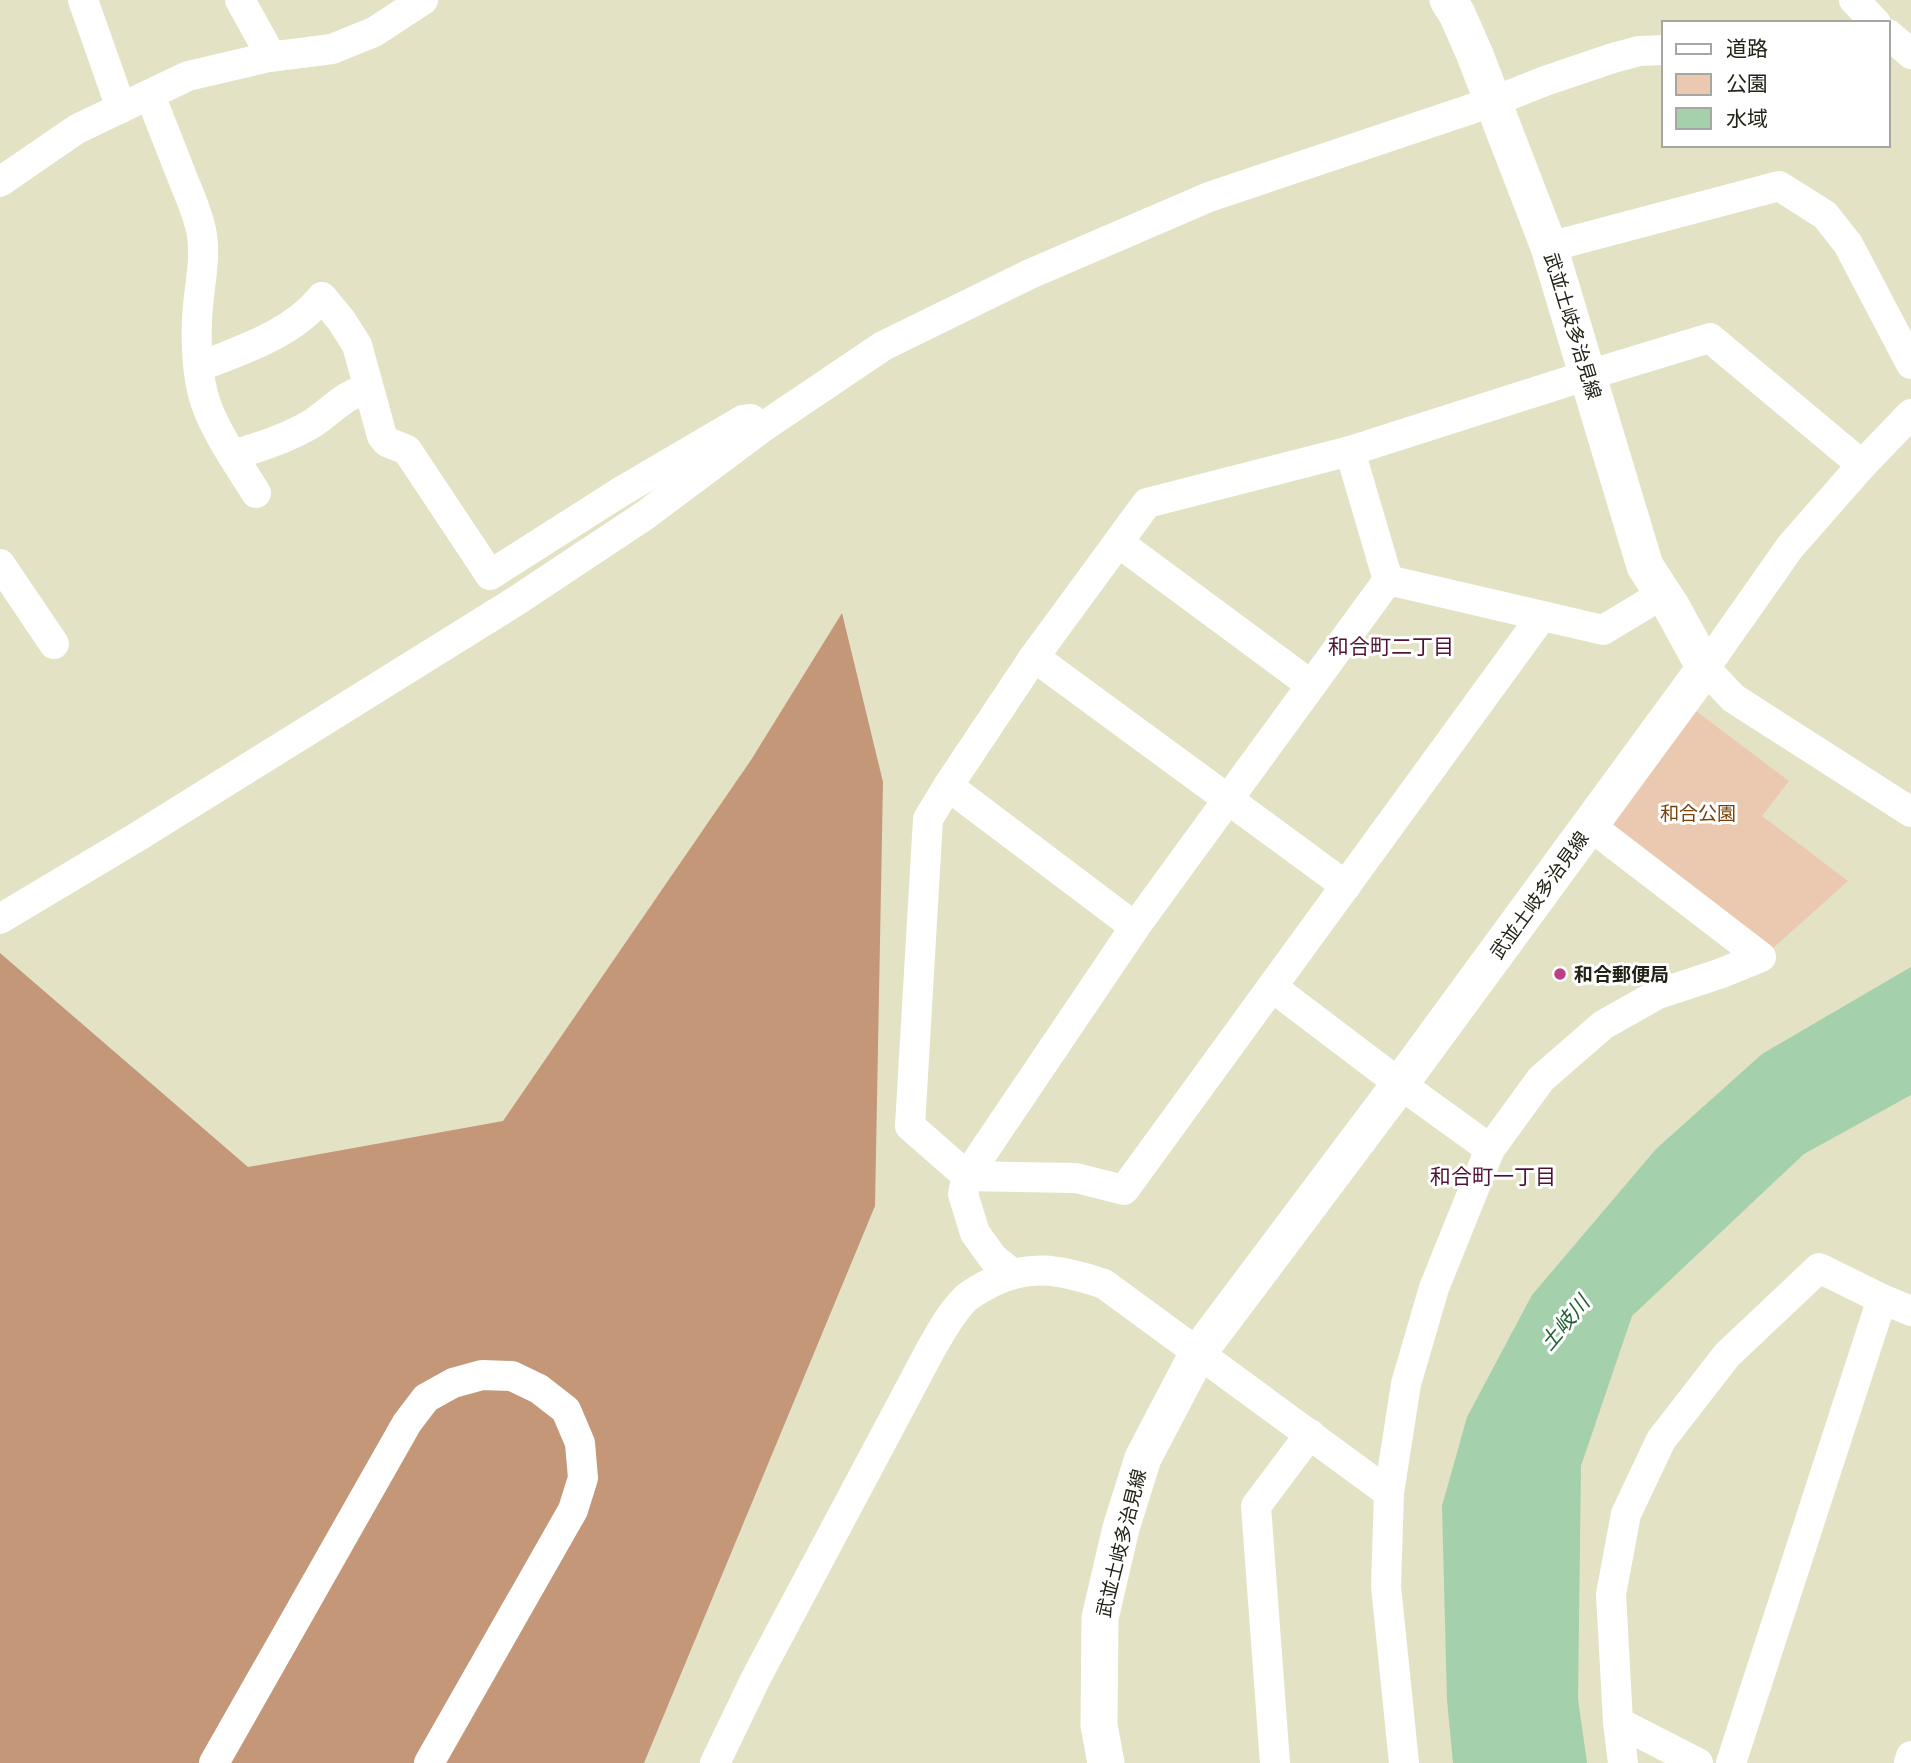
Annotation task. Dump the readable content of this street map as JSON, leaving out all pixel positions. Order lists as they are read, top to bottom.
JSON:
{
  "streets": {
    "main road": ["武並土岐多治見線"]
  },
  "districts": ["和合町二丁目", "和合町一丁目"],
  "water": ["土岐川"],
  "parks": ["和合公園"],
  "places": ["和合郵便局"],
  "legend": ["道路", "公園", "水域"]
}
